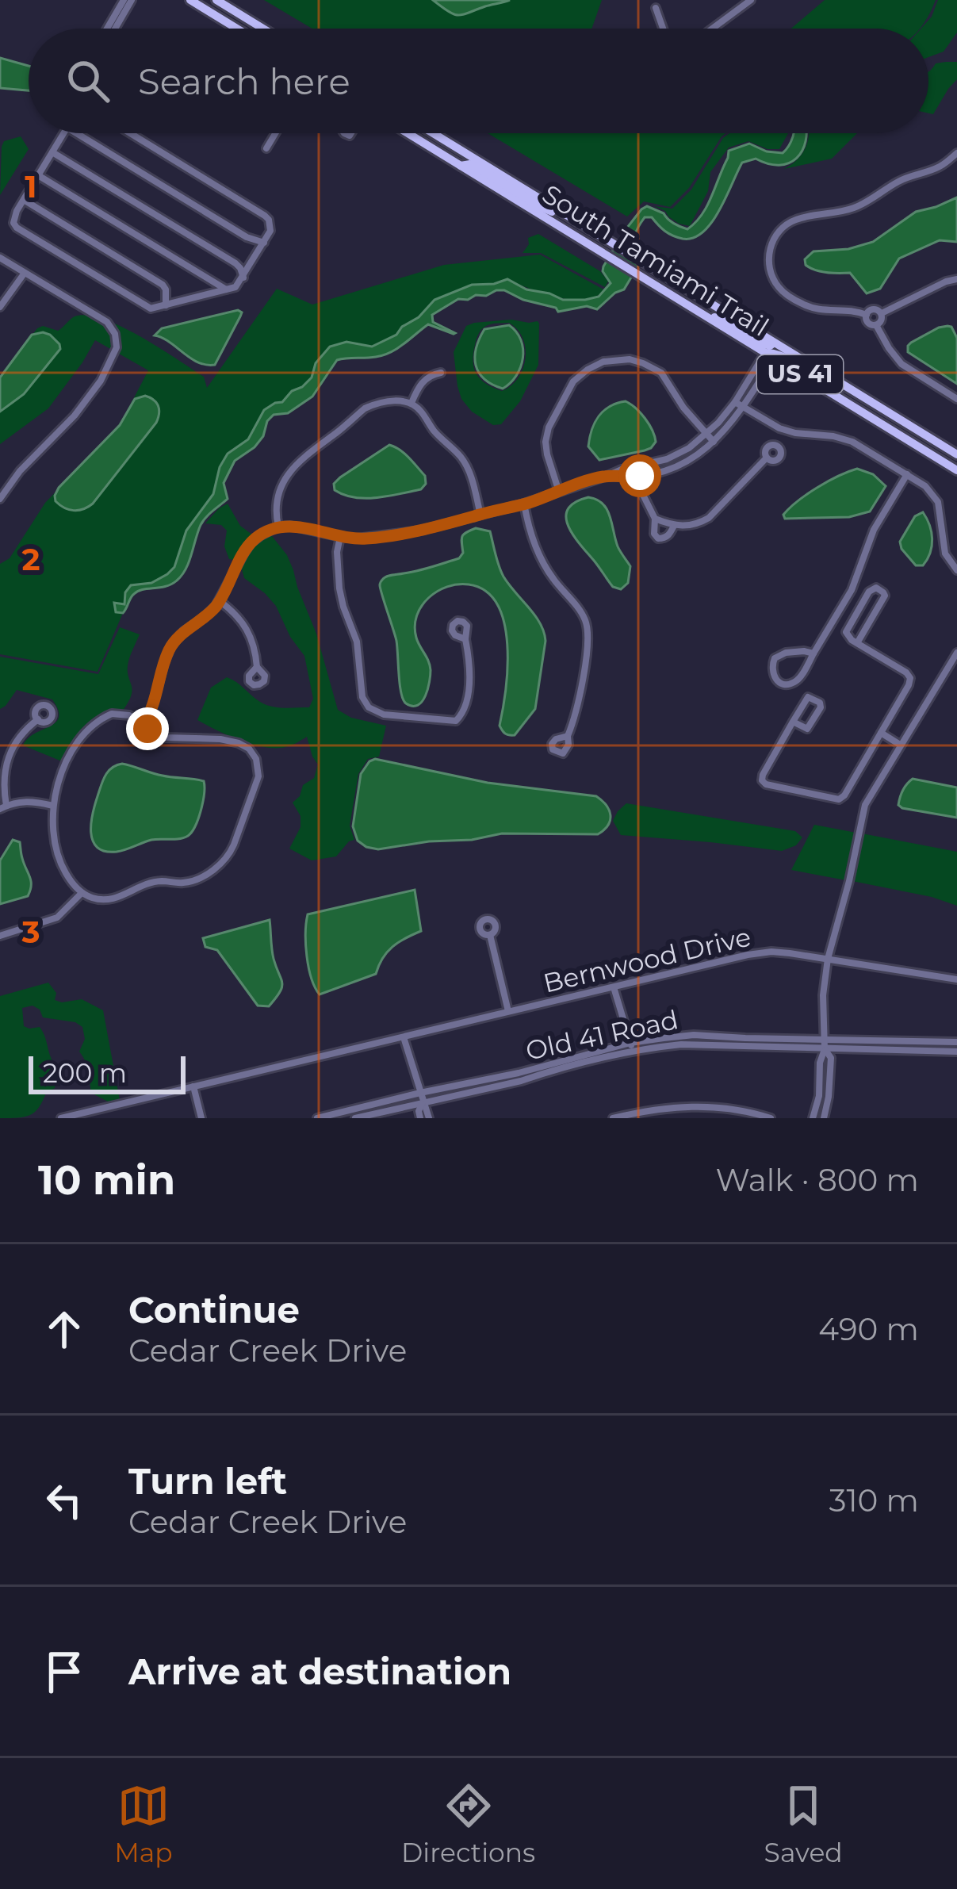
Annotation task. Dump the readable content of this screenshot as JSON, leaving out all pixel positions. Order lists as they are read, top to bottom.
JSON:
{
  "streets": {
    "main road": ["South Tamiami Trail", "US 41"],
    "street": ["Bernwood Drive", "Old 41 Road"]
  },
  "scale_bar": "200 m",
  "page": {
    "search": "Search here",
    "scale": "200 m",
    "heading": ["10 min", "Walk · 800 m"],
    "list": [
      ["Continue", "Cedar Creek Drive", "490 m"],
      ["Turn left", "Cedar Creek Drive", "310 m"],
      "Arrive at destination"
    ],
    "nav": ["Map", "Directions", "Saved"]
  },
  "grid": {
    "rows": ["1", "2", "3"]
  }
}
